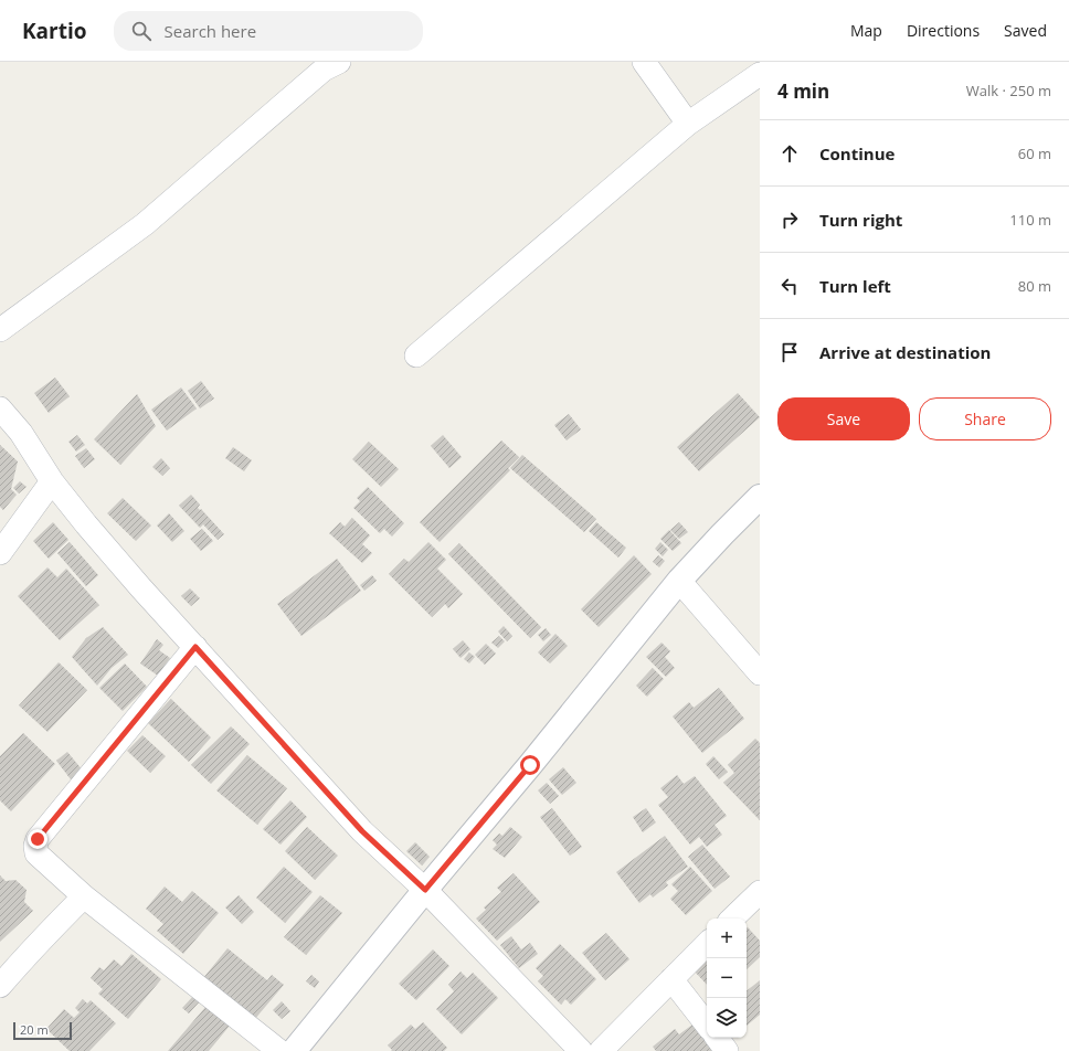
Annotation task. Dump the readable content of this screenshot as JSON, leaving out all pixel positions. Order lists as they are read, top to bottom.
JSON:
{
  "scale_bar": "20 m",
  "page": {
    "header": "Kartio",
    "search": "Search here",
    "nav": ["Map", "Directions", "Saved"],
    "heading": ["4 min", "Walk · 250 m"],
    "list": [
      ["Continue", "60 m"],
      ["Turn right", "110 m"],
      ["Turn left", "80 m"],
      "Arrive at destination"
    ],
    "buttons": ["Save", "Share"],
    "map_buttons": ["+", "−"],
    "scale": "20 m"
  }
}
